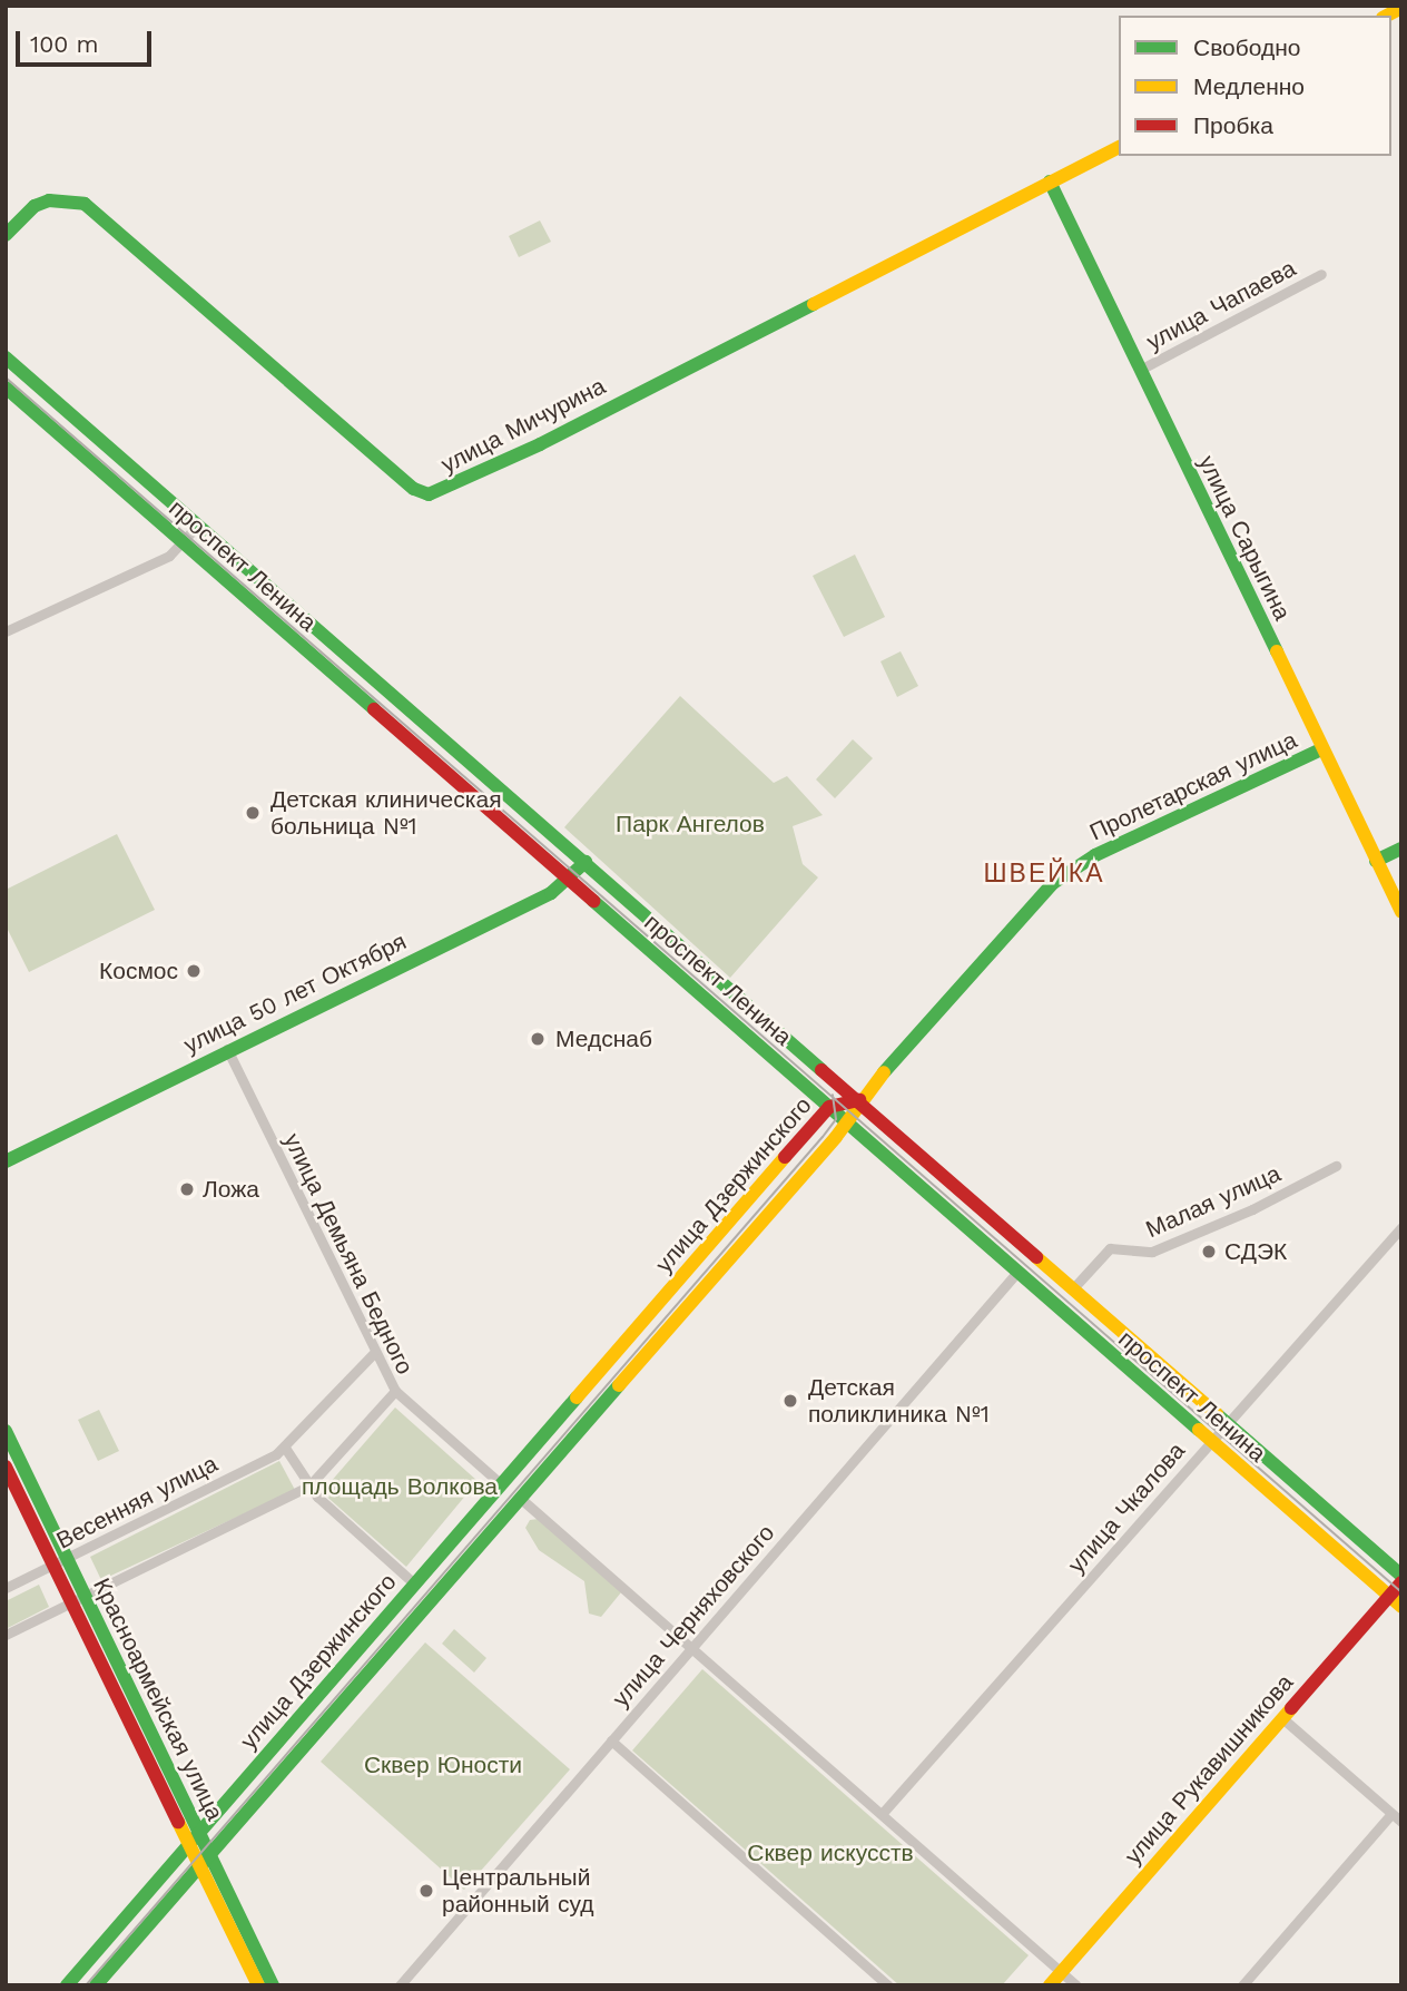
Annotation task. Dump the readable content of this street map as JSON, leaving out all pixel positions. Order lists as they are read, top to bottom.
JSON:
{
  "streets": {
    "street": [
      "улица Чапаева",
      "улица Мичурина",
      "улица Сарыгина",
      "проспект Ленина",
      "Пролетарская улица",
      "улица 50 лет Октября",
      "улица Дзержинского",
      "Малая улица",
      "улица Демьяна Бедного",
      "Весенняя улица",
      "улица Чкалова",
      "улица Черняховского",
      "Красноармейская улица",
      "улица Рукавишникова"
    ]
  },
  "crossings": [
    ["улица Чапаева", "улица Сарыгина"],
    ["улица Мичурина", "улица Сарыгина"],
    ["улица Сарыгина", "Пролетарская улица"],
    ["проспект Ленина", "Пролетарская улица"],
    ["проспект Ленина", "улица 50 лет Октября"],
    ["проспект Ленина", "улица Дзержинского"],
    ["проспект Ленина", "Малая улица"],
    ["проспект Ленина", "улица Чкалова"],
    ["проспект Ленина", "улица Черняховского"],
    ["проспект Ленина", "улица Рукавишникова"],
    ["Пролетарская улица", "улица Дзержинского"],
    ["улица 50 лет Октября", "улица Демьяна Бедного"],
    ["улица Дзержинского", "улица Демьяна Бедного"],
    ["улица Дзержинского", "Красноармейская улица"],
    ["улица Демьяна Бедного", "Весенняя улица"],
    ["Весенняя улица", "Красноармейская улица"]
  ],
  "districts": ["ШВЕЙКА"],
  "parks": [
    "Парк Ангелов",
    "площадь Волкова",
    "Сквер Юности",
    "Сквер искусств"
  ],
  "places": [
    "Детская клиническая больница №1",
    "Космос",
    "Медснаб",
    "Ложа",
    "СДЭК",
    "Детская поликлиника №1",
    "Центральный районный суд"
  ],
  "legend": ["Свободно", "Медленно", "Пробка"],
  "scale_bar": "100 m"
}
